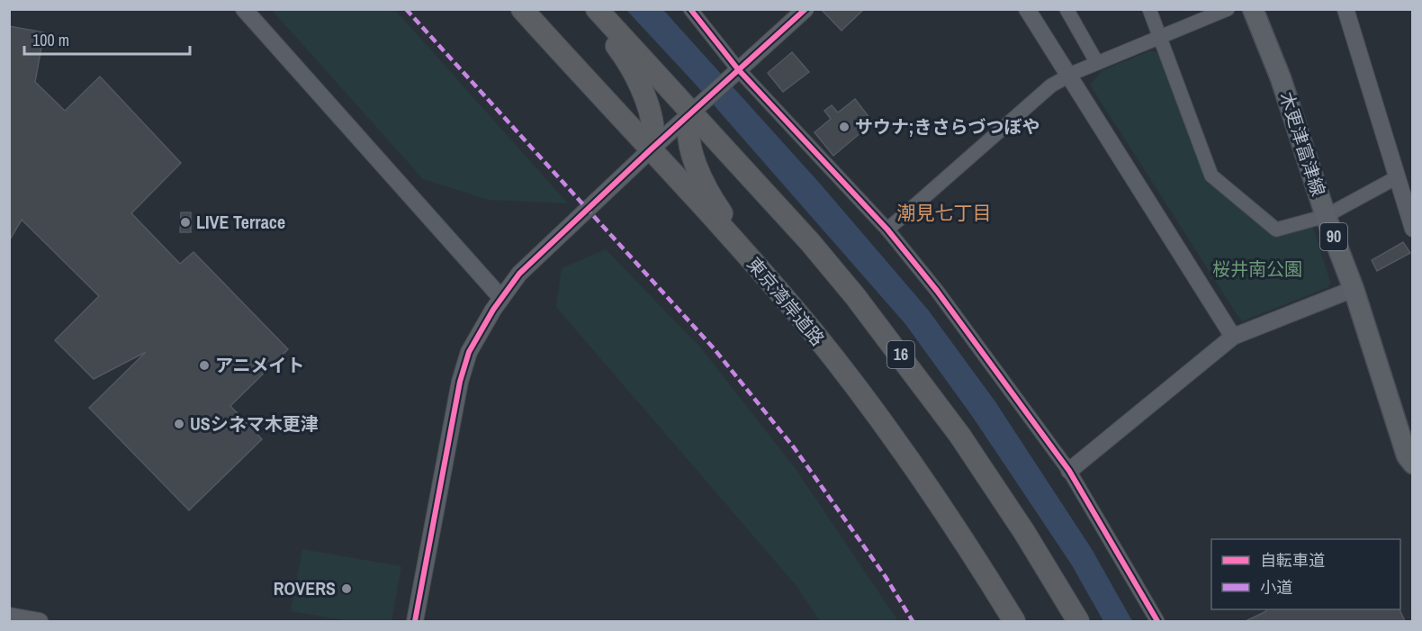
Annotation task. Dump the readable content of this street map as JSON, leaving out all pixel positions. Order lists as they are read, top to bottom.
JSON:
{
  "streets": {
    "highway": ["東京湾岸道路", "16"],
    "main road": ["木更津富津線", "90"]
  },
  "districts": ["潮見七丁目"],
  "parks": ["桜井南公園"],
  "places": [
    "サウナ;きさらづつぼや",
    "LIVE Terrace",
    "アニメイト",
    "USシネマ木更津",
    "ROVERS"
  ],
  "legend": ["自転車道", "小道"],
  "scale_bar": "100 m"
}
